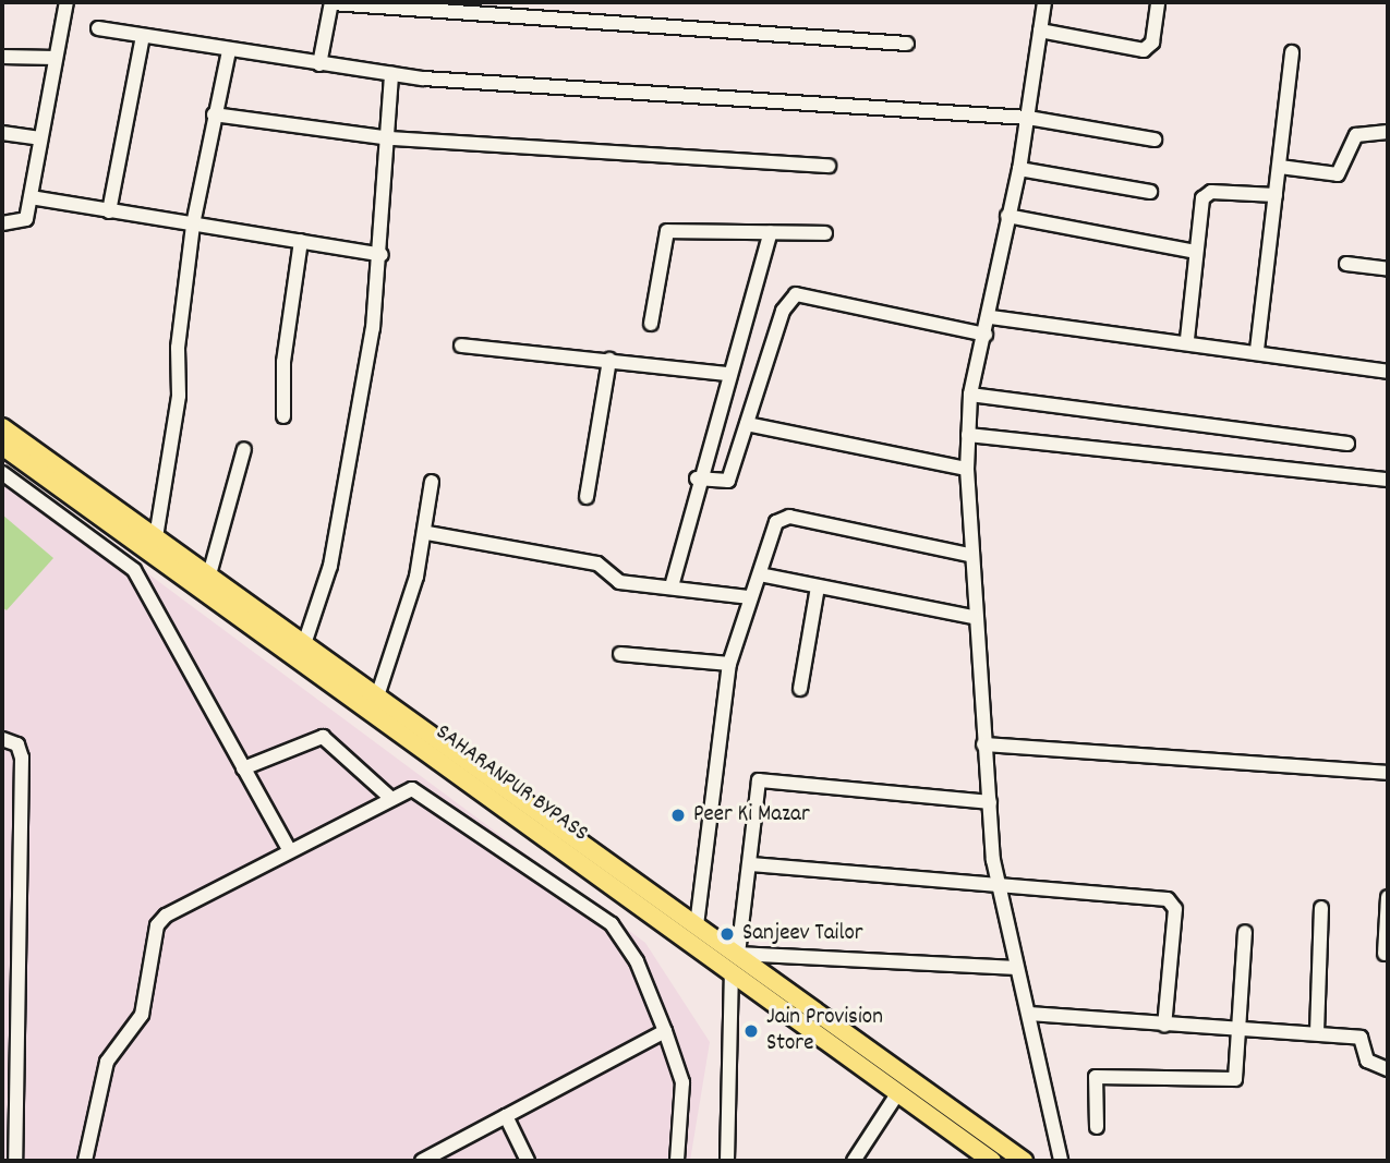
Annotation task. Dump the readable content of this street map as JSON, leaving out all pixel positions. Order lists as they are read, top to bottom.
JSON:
{
  "streets": {
    "main road": ["SAHARANPUR BYPASS"]
  },
  "places": ["Peer Ki Mazar", "Sanjeev Tailor", "Jain Provision Store"]
}
